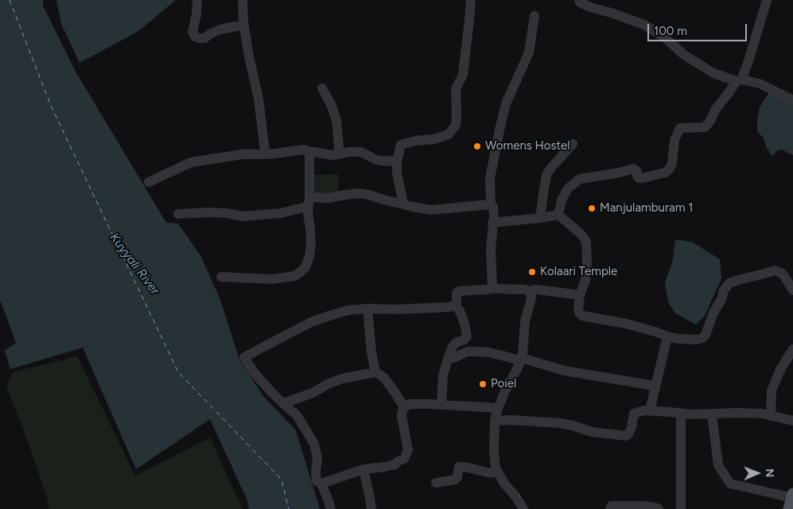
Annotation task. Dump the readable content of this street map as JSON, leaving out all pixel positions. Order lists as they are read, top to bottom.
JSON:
{
  "water": ["Kuyyali River"],
  "places": [
    "Womens Hostel",
    "Manjulamburam 1",
    "Kolaari Temple",
    "Poiel"
  ],
  "scale_bar": "100 m",
  "north": "right"
}
